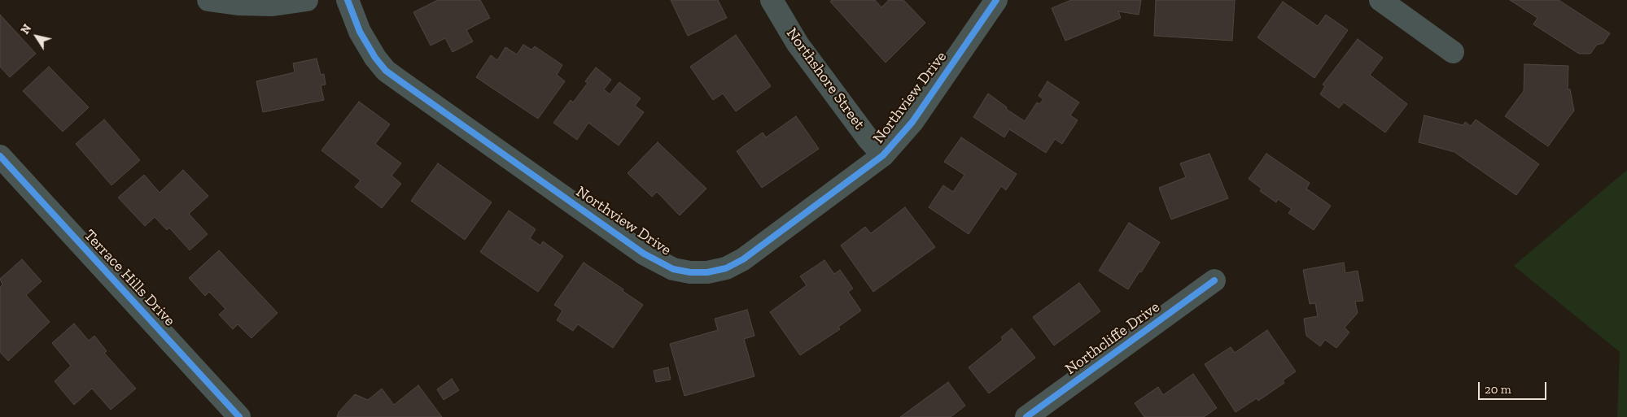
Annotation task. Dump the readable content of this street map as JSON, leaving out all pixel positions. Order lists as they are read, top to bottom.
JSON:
{
  "streets": {
    "street": [
      "Northshore Street",
      "Northview Drive",
      "Terrace Hills Drive",
      "Northcliffe Drive"
    ]
  },
  "crossings": [
    ["Northshore Street", "Northview Drive"]
  ],
  "scale_bar": "20 m",
  "north": "top left"
}
